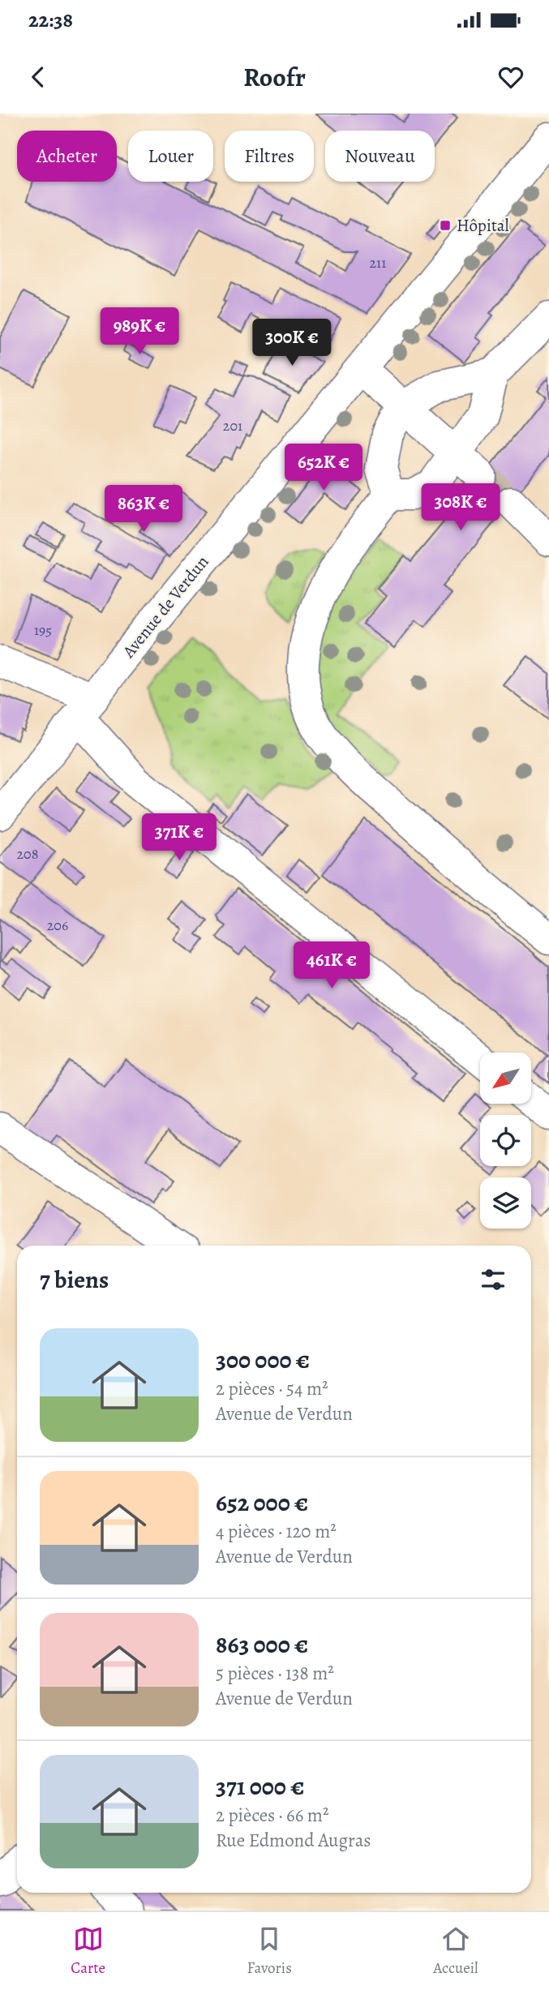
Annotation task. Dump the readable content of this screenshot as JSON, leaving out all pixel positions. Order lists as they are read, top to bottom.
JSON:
{
  "streets": {
    "main road": ["Avenue de Verdun"]
  },
  "places": {
    "transit": ["Hôpital"]
  },
  "house_numbers": [
    "211",
    "201",
    "195",
    "208",
    "206"
  ],
  "north": "bottom left",
  "page": {
    "status": "22:38",
    "header": "Roofr",
    "chip": [
      "Acheter",
      "Louer",
      "Filtres",
      "Nouveau"
    ],
    "price": [
      "989K €",
      "300K €",
      "652K €",
      "308K €",
      "863K €",
      "371K €",
      "461K €"
    ],
    "heading": "7 biens",
    "list": [
      {
        "name": "300 000 €",
        "note": "2 pièces · 54 m² · Avenue de Verdun"
      },
      {
        "name": "652 000 €",
        "note": "4 pièces · 120 m² · Avenue de Verdun"
      },
      {
        "name": "863 000 €",
        "note": "5 pièces · 138 m² · Avenue de Verdun"
      },
      {
        "name": "371 000 €",
        "note": "2 pièces · 66 m² · Rue Edmond Augras"
      }
    ],
    "tabs": ["Carte", "Favoris", "Accueil"]
  }
}
